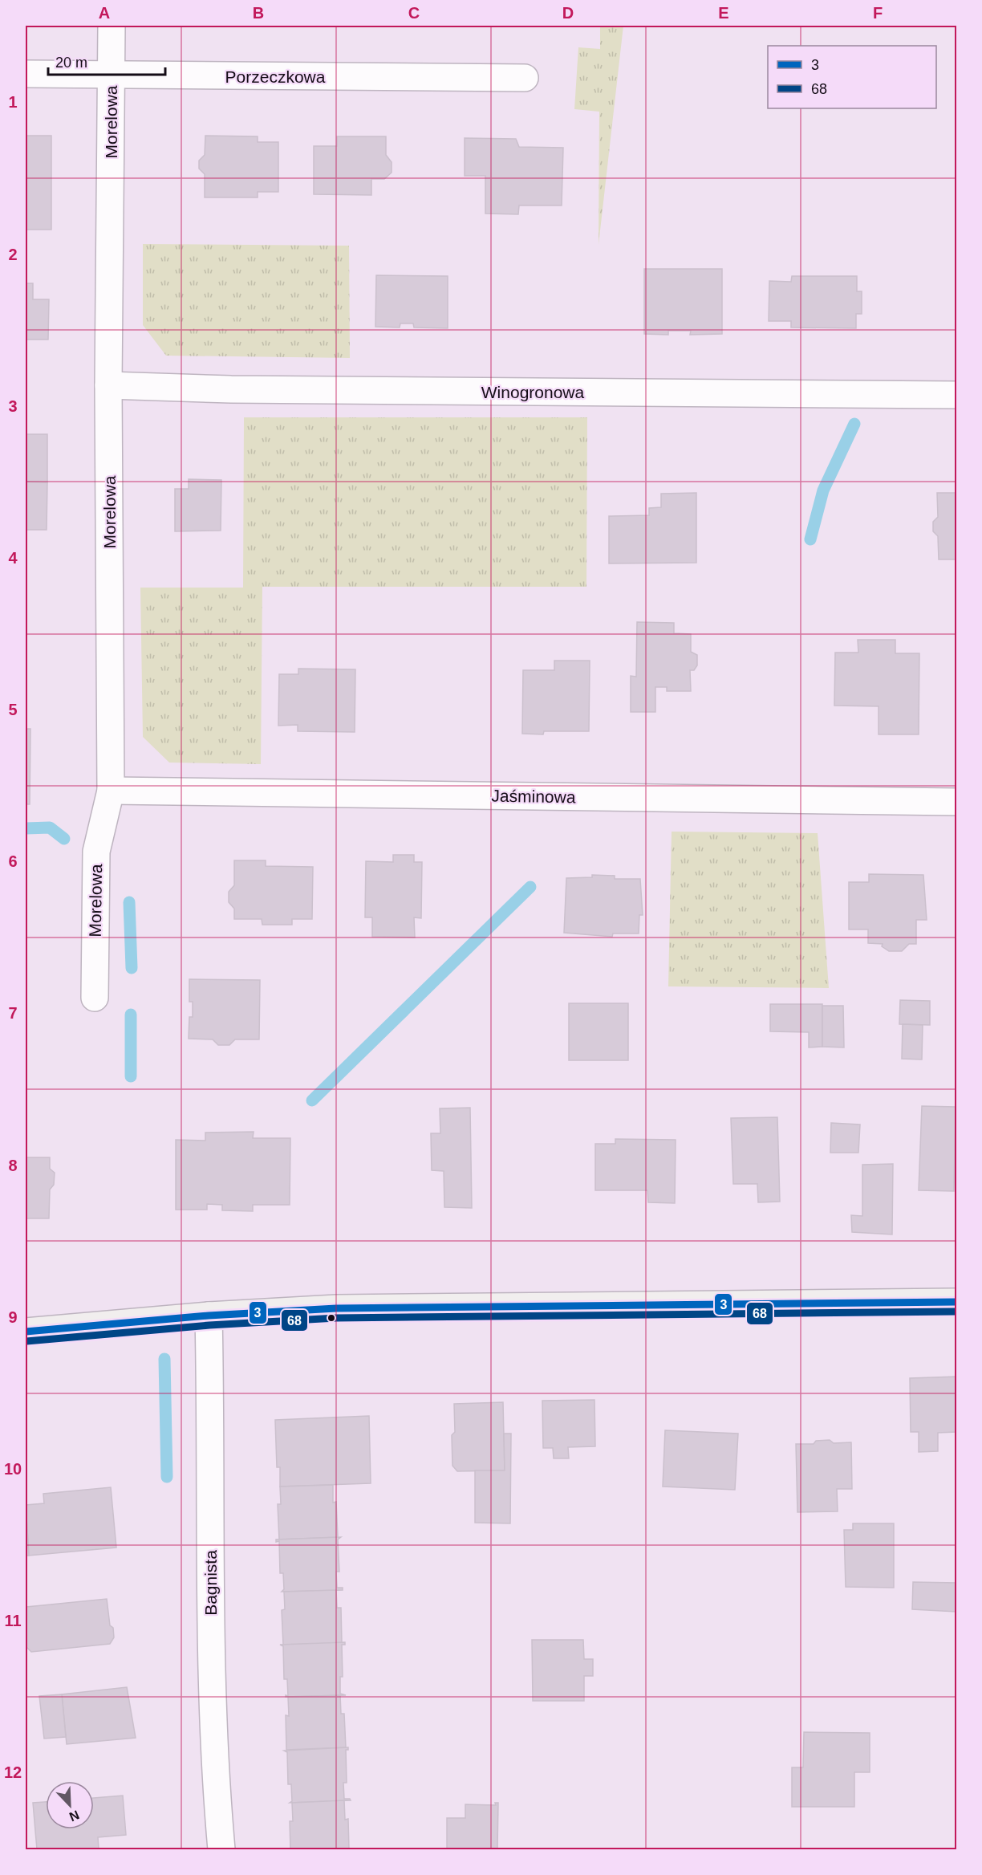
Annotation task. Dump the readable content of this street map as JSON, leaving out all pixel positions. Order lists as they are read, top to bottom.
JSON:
{
  "streets": {
    "street": [
      "Porzeczkowa",
      "Morelowa",
      "Winogronowa",
      "Jaśminowa",
      "Bagnista"
    ]
  },
  "crossings": [
    ["Porzeczkowa", "Morelowa"],
    ["Morelowa", "Winogronowa"],
    ["Morelowa", "Jaśminowa"]
  ],
  "lines": ["transit line 3", "transit line 68"],
  "legend": ["3", "68"],
  "scale_bar": "20 m",
  "north": "bottom right",
  "grid": {
    "columns": [
      "A",
      "B",
      "C",
      "D",
      "E",
      "F"
    ],
    "rows": [
      "1",
      "2",
      "3",
      "4",
      "5",
      "6",
      "7",
      "8",
      "9",
      "10",
      "11",
      "12"
    ]
  }
}
